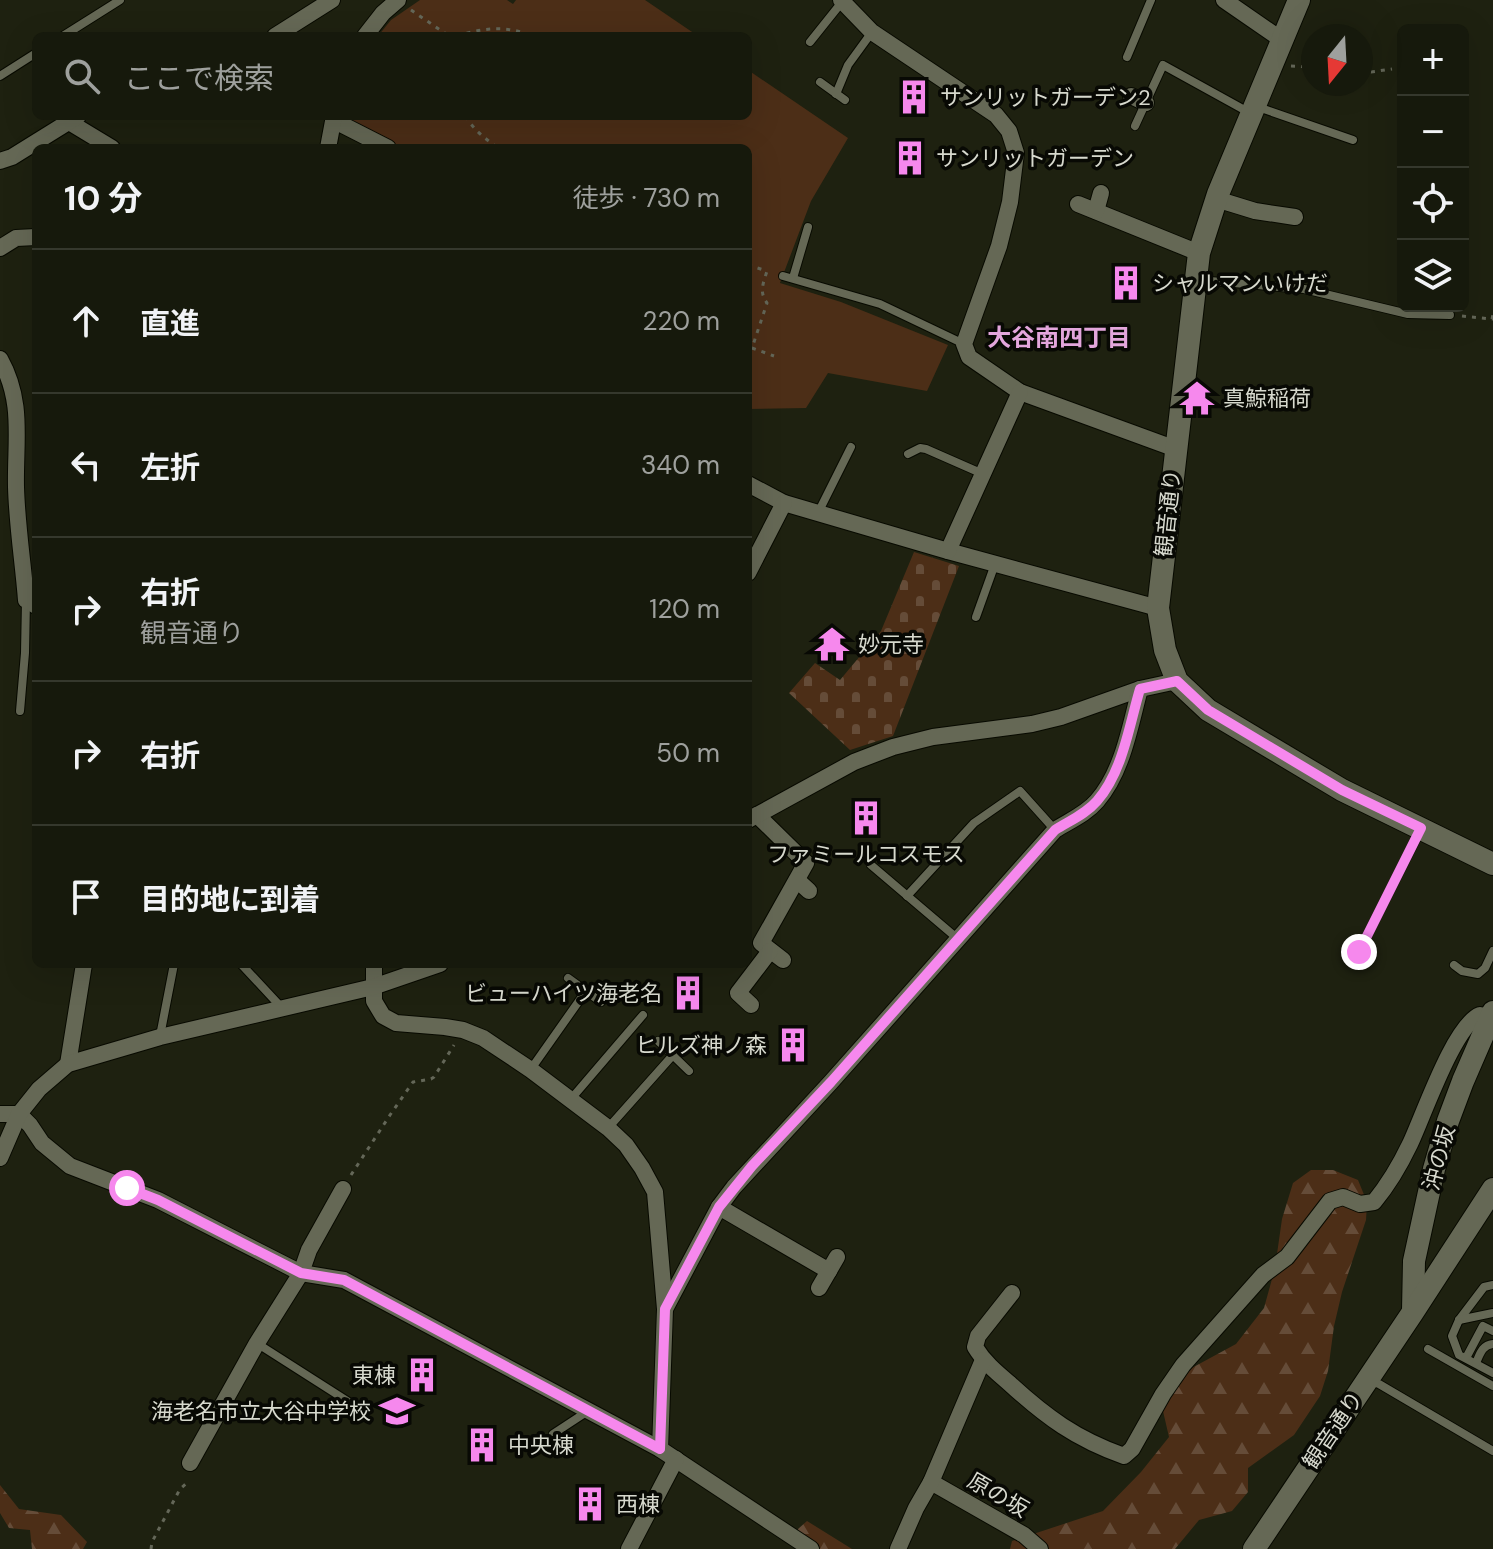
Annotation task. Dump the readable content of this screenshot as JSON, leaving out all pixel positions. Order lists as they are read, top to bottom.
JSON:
{
  "streets": {
    "main road": ["観音通り", "沖の坂"],
    "street": ["原の坂"]
  },
  "crossings": [
    ["観音通り", "沖の坂"]
  ],
  "districts": ["大谷南四丁目"],
  "places": {
    "building": [
      "サンリットガーデン2",
      "サンリットガーデン",
      "シャルマンいけだ",
      "ファミールコスモス",
      "ビューハイツ海老名",
      "ヒルズ神ノ森",
      "東棟",
      "中央棟",
      "西棟"
    ],
    "temple": ["真鯨稲荷", "妙元寺"],
    "school or university": ["海老名市立大谷中学校"]
  },
  "north": "bottom",
  "page": {
    "map_buttons": ["+", "−"],
    "search": "ここで検索",
    "heading": ["10 分", "徒歩 · 730 m"],
    "list": [
      ["直進", "220 m"],
      ["左折", "340 m"],
      ["右折", "観音通り", "120 m"],
      ["右折", "50 m"],
      "目的地に到着"
    ]
  }
}
